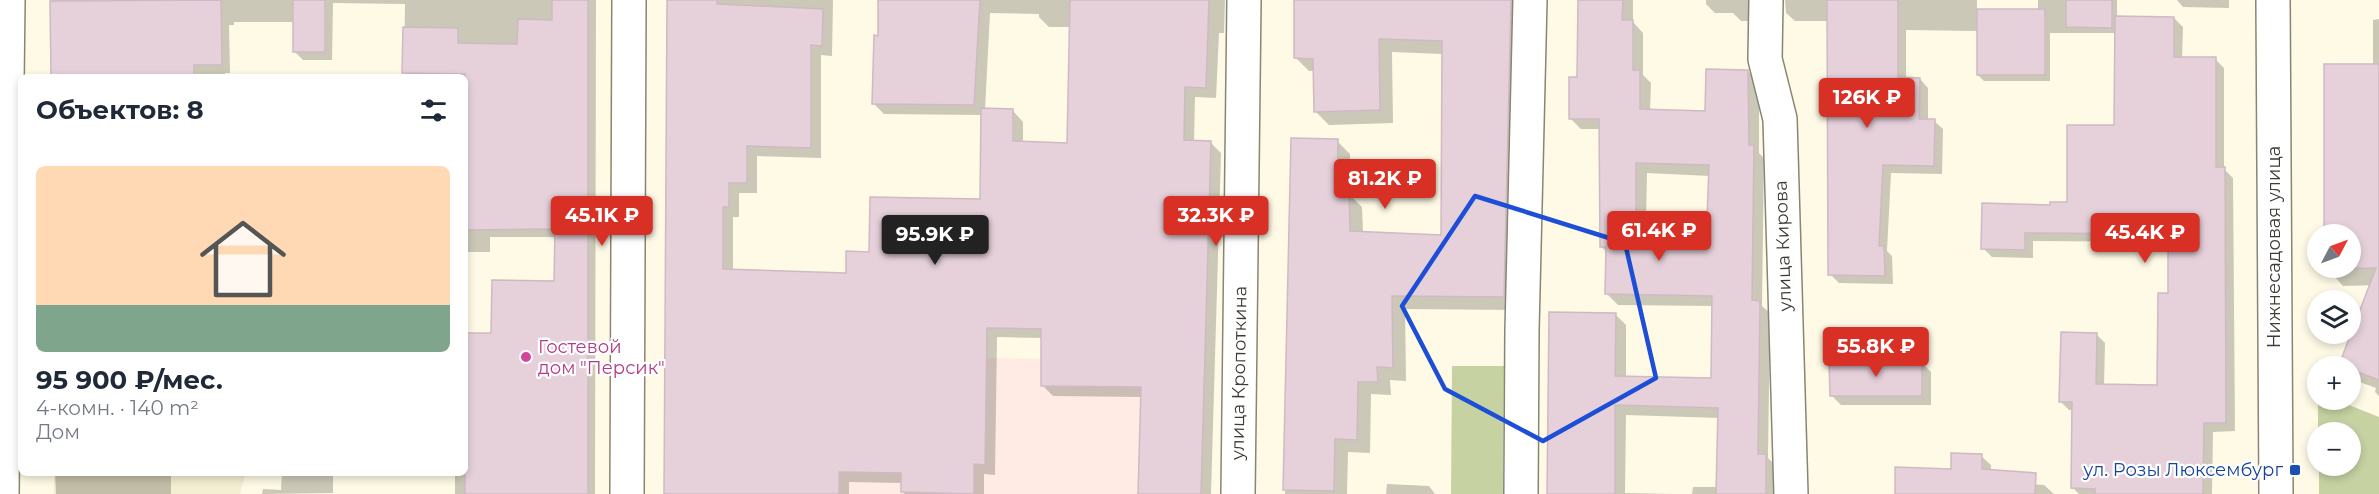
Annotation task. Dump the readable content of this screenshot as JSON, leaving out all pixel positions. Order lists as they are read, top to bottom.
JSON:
{
  "streets": {
    "street": ["улица Кирова", "Нижнесадовая улица", "улица Кропоткина"]
  },
  "places": {
    "other": ["Гостевой дом \"Персик\""],
    "transit": ["ул. Розы Люксембург"]
  },
  "north": "top right",
  "page": {
    "heading": "Объектов: 8",
    "price": [
      "126K ₽",
      "81.2K ₽",
      "45.1K ₽",
      "32.3K ₽",
      "61.4K ₽",
      "45.4K ₽",
      "95.9K ₽",
      "55.8K ₽"
    ],
    "list": [
      {
        "name": "95 900 ₽/мес.",
        "note": "4-комн. · 140 m² · Дом"
      }
    ],
    "map_buttons": ["+", "−"]
  }
}
